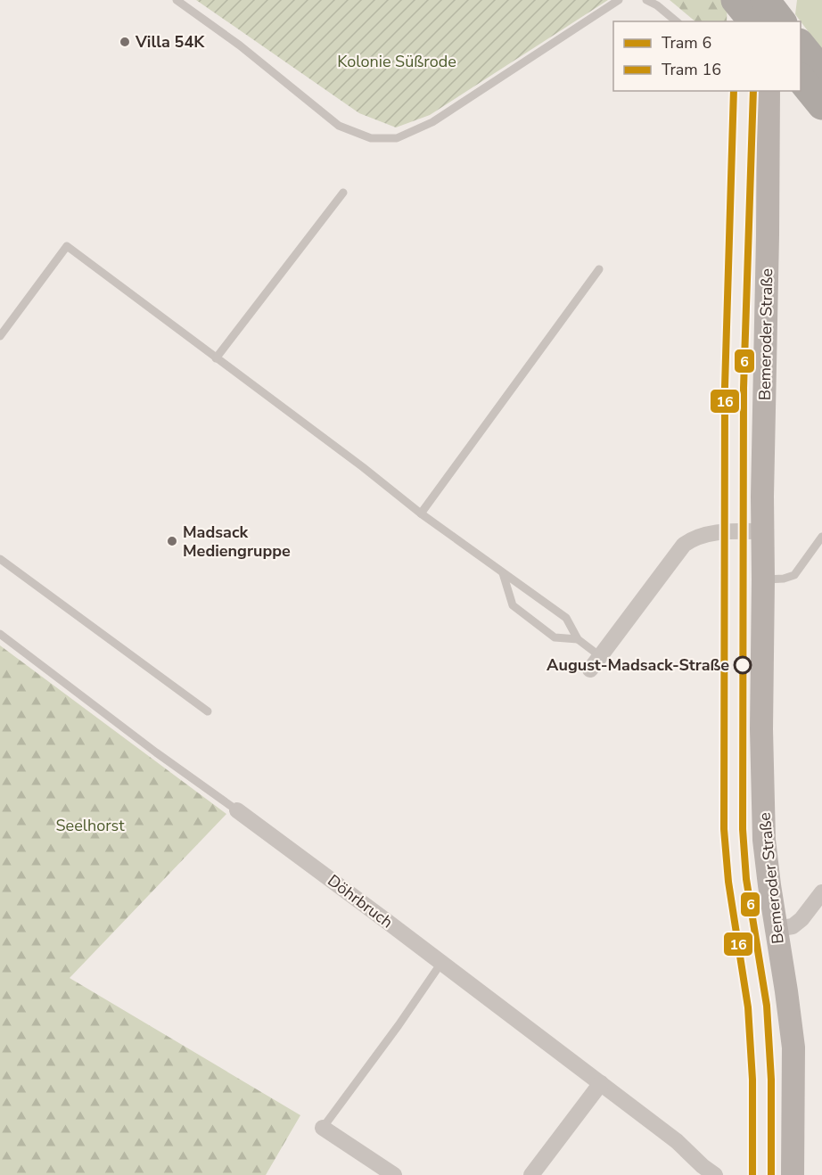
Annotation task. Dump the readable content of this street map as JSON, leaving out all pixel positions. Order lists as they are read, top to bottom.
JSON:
{
  "streets": {
    "main road": ["Bemeroder Straße"],
    "street": ["Döhrbruch"]
  },
  "parks": ["Kolonie Süßrode", "Seelhorst"],
  "places": ["Villa 54K", "Madsack Mediengruppe", "August-Madsack-Straße"],
  "lines": ["tram line 6", "tram line 16"],
  "legend": ["Tram 6", "Tram 16"]
}
